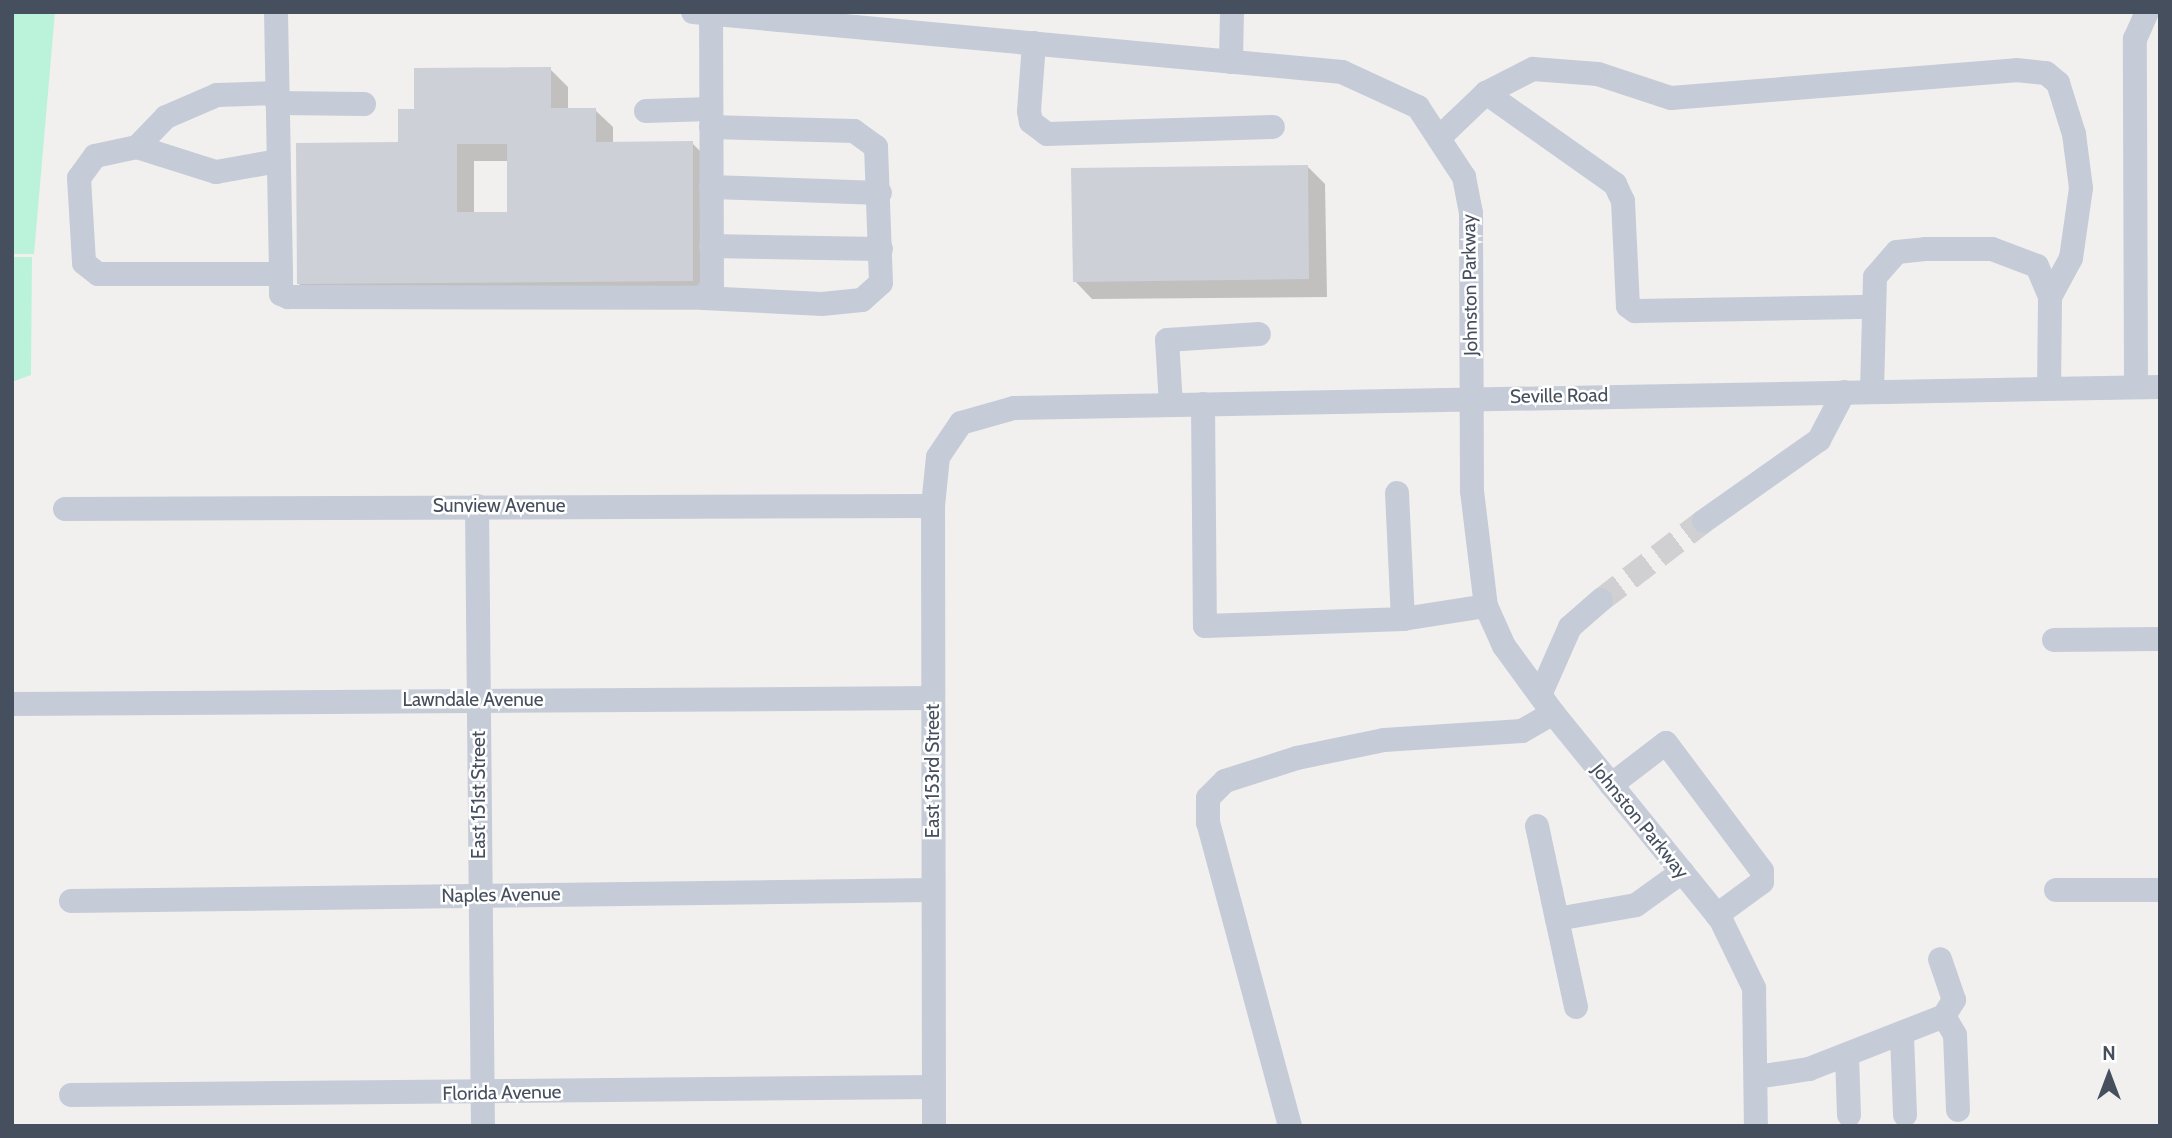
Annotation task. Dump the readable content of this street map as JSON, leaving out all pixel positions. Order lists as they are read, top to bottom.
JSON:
{
  "streets": {
    "street": [
      "Johnston Parkway",
      "Seville Road",
      "Sunview Avenue",
      "Lawndale Avenue",
      "East 153rd Street",
      "East 151st Street",
      "Naples Avenue",
      "Florida Avenue"
    ]
  },
  "crossings": [
    ["Johnston Parkway", "Seville Road"],
    ["Seville Road", "East 153rd Street"],
    ["Sunview Avenue", "East 153rd Street"],
    ["Sunview Avenue", "East 151st Street"],
    ["Lawndale Avenue", "East 153rd Street"],
    ["Lawndale Avenue", "East 151st Street"],
    ["East 153rd Street", "Naples Avenue"],
    ["East 153rd Street", "Florida Avenue"],
    ["East 151st Street", "Naples Avenue"],
    ["East 151st Street", "Florida Avenue"]
  ],
  "north": "top"
}
